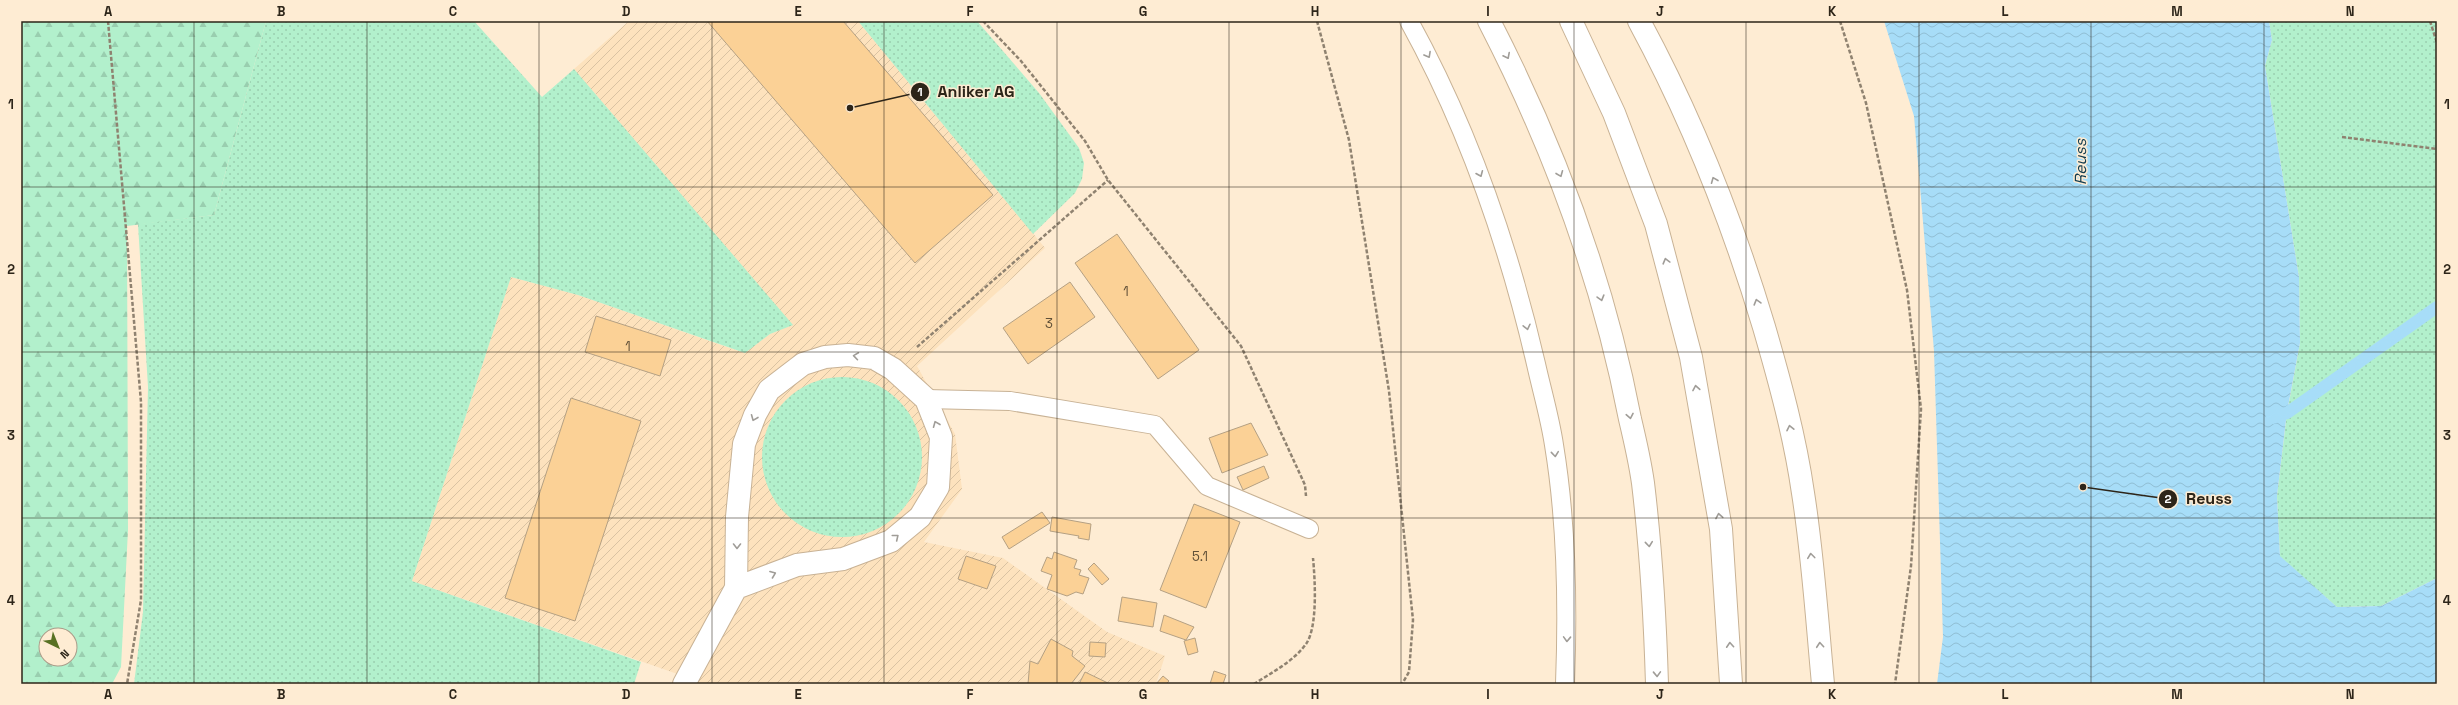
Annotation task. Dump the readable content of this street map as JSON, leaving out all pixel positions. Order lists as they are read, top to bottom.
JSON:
{
  "water": ["Reuss"],
  "places": ["Anliker AG", "Reuss"],
  "house_numbers": [
    "1",
    "3",
    "1",
    "5.1"
  ],
  "north": "bottom right",
  "grid": {
    "columns": [
      "A",
      "B",
      "C",
      "D",
      "E",
      "F",
      "G",
      "H",
      "I",
      "J",
      "K",
      "L",
      "M",
      "N"
    ],
    "rows": [
      "1",
      "2",
      "3",
      "4"
    ]
  }
}
